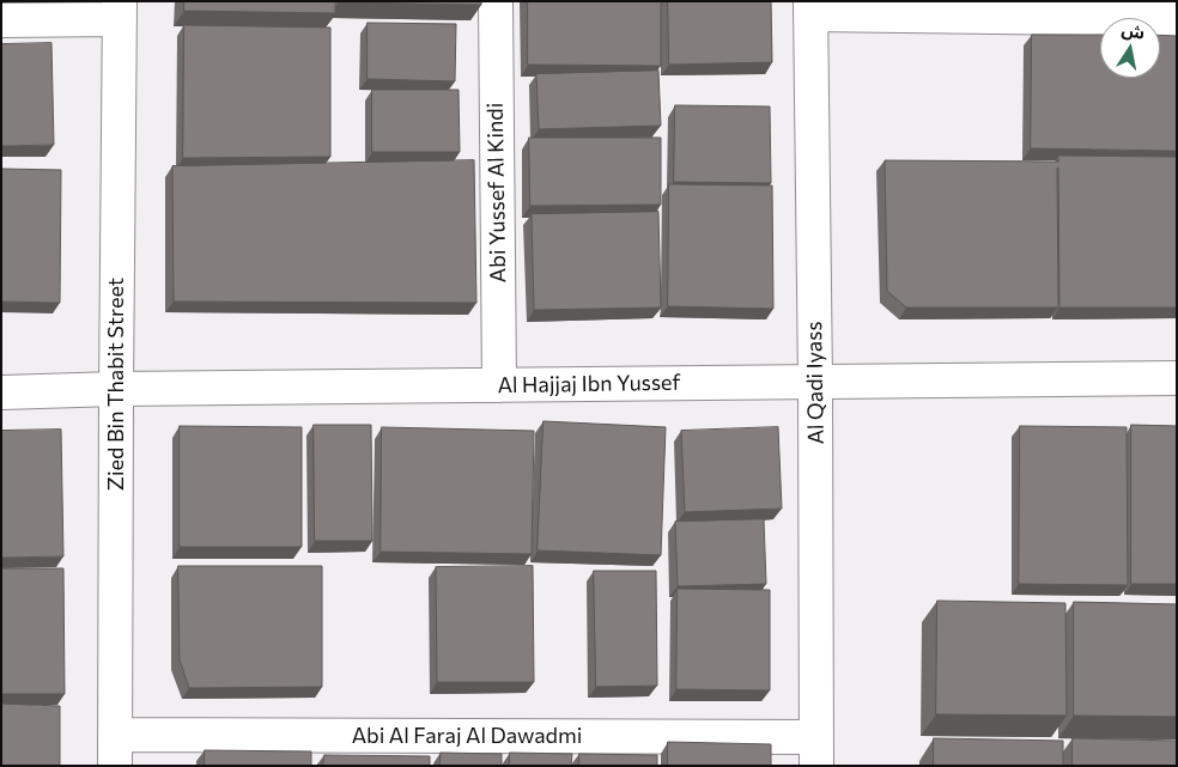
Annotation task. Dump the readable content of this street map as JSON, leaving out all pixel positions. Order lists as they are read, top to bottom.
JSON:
{
  "streets": {
    "street": [
      "Abi Yussef Al Kindi",
      "Al Qadi Iyass",
      "Zied Bin Thabit Street",
      "Al Hajjaj Ibn Yussef",
      "Abi Al Faraj Al Dawadmi"
    ]
  },
  "crossings": [
    ["Abi Yussef Al Kindi", "Al Hajjaj Ibn Yussef"],
    ["Al Qadi Iyass", "Al Hajjaj Ibn Yussef"],
    ["Al Qadi Iyass", "Abi Al Faraj Al Dawadmi"],
    ["Zied Bin Thabit Street", "Al Hajjaj Ibn Yussef"],
    ["Zied Bin Thabit Street", "Abi Al Faraj Al Dawadmi"]
  ],
  "north": "top"
}
